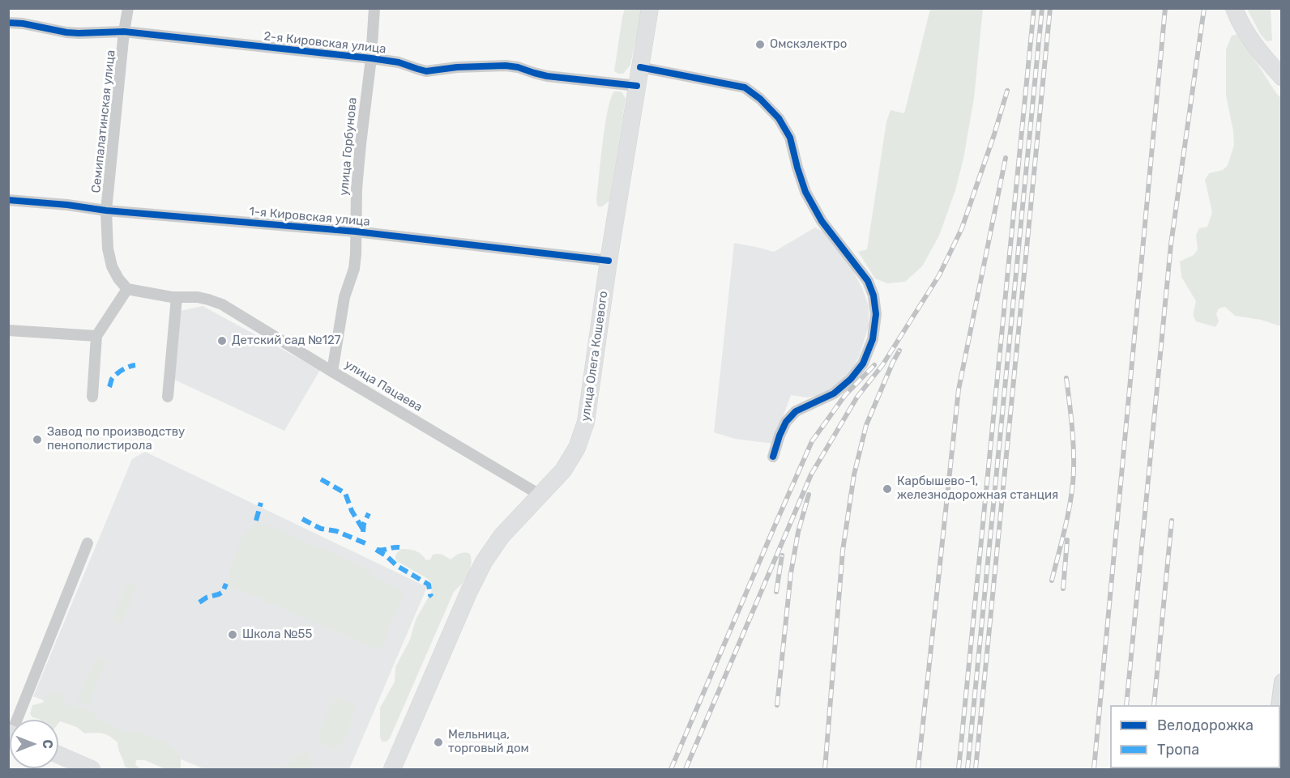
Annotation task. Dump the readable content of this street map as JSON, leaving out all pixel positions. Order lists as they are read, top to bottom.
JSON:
{
  "streets": {
    "main road": ["улица Олега Кошевого"],
    "street": [
      "2-я Кировская улица",
      "Семипалатинская улица",
      "улица Горбунова",
      "1-я Кировская улица",
      "улица Пацаева"
    ]
  },
  "crossings": [
    ["2-я Кировская улица", "Семипалатинская улица"],
    ["2-я Кировская улица", "улица Горбунова"],
    ["2-я Кировская улица", "улица Олега Кошевого"],
    ["Семипалатинская улица", "1-я Кировская улица"],
    ["Семипалатинская улица", "улица Пацаева"],
    ["улица Горбунова", "1-я Кировская улица"],
    ["улица Горбунова", "улица Пацаева"],
    ["1-я Кировская улица", "улица Олега Кошевого"],
    ["улица Олега Кошевого", "улица Пацаева"]
  ],
  "places": [
    "Омскэлектро",
    "Детский сад №127",
    "Завод по производству пенополистирола",
    "Карбышево-1, железнодорожная станция",
    "Школа №55",
    "Мельница, торговый дом"
  ],
  "legend": ["Велодорожка", "Тропа"],
  "north": "right"
}
